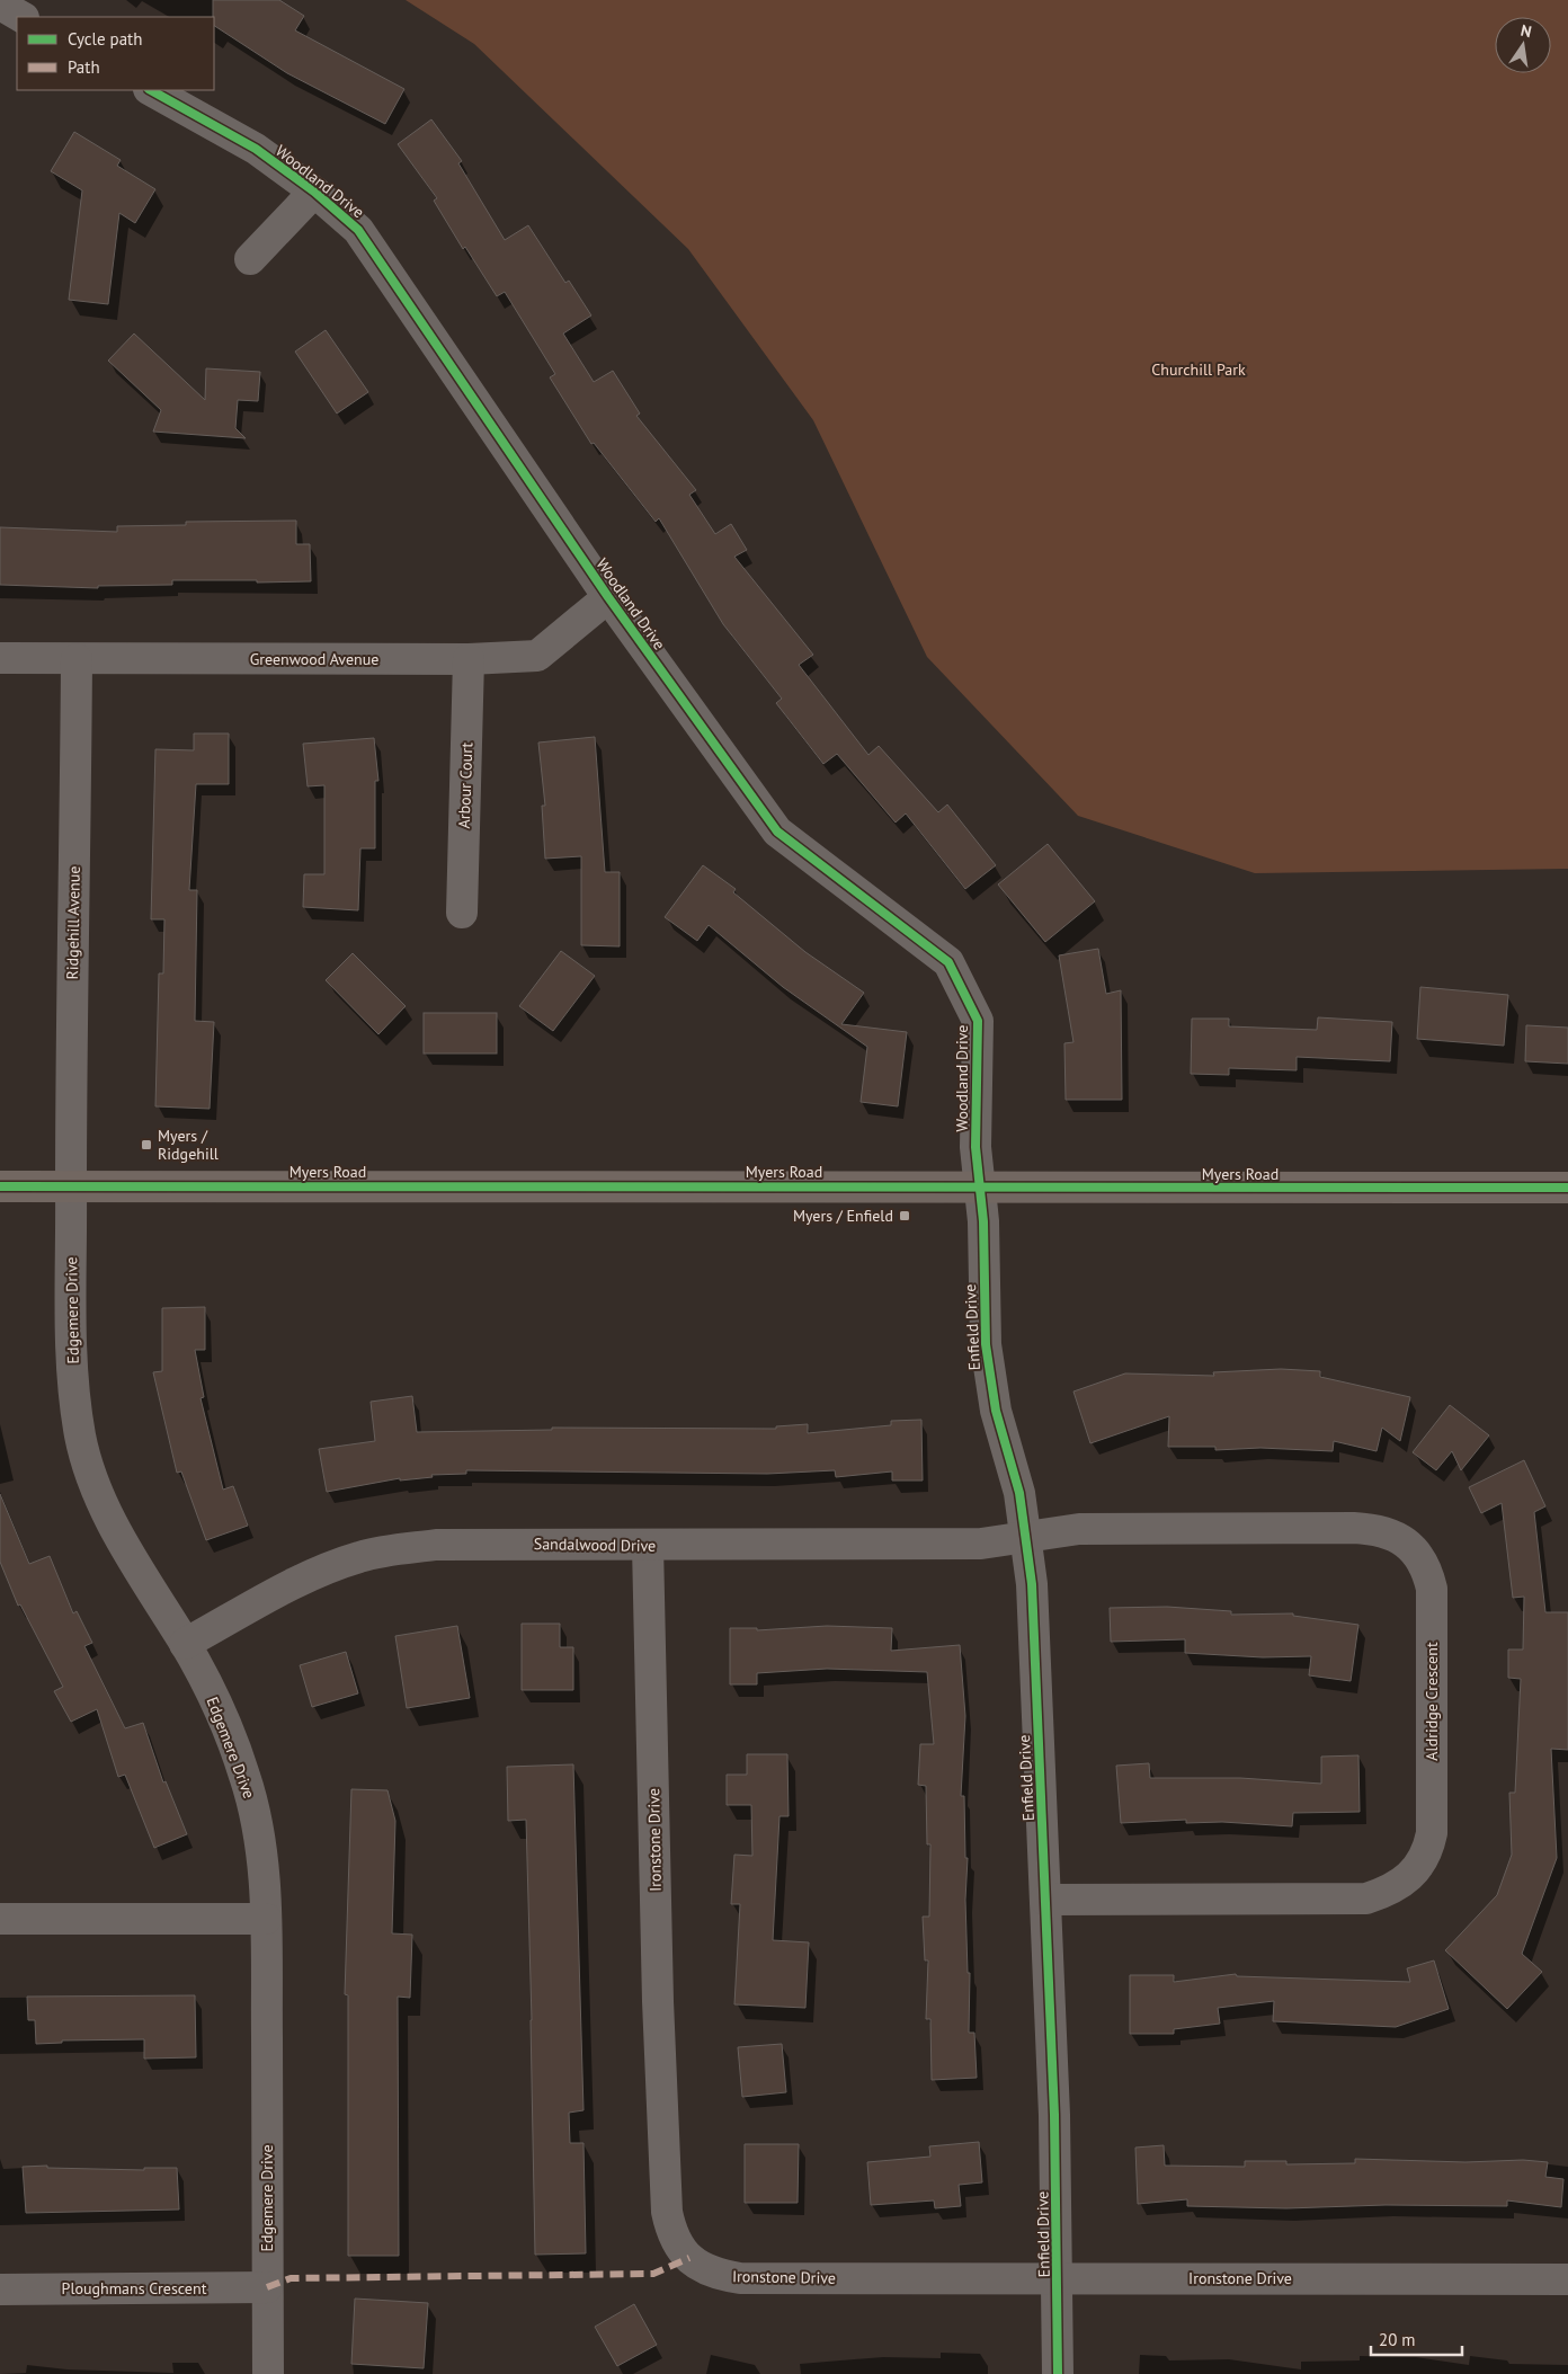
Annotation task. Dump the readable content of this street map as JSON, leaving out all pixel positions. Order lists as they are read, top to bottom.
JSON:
{
  "streets": {
    "main road": ["Myers Road"],
    "street": [
      "Woodland Drive",
      "Greenwood Avenue",
      "Arbour Court",
      "Ridgehill Avenue",
      "Edgemere Drive",
      "Enfield Drive",
      "Sandalwood Drive",
      "Aldridge Crescent",
      "Ironstone Drive",
      "Ploughmans Crescent"
    ]
  },
  "crossings": [
    ["Woodland Drive", "Greenwood Avenue"],
    ["Woodland Drive", "Myers Road"],
    ["Woodland Drive", "Enfield Drive"],
    ["Greenwood Avenue", "Arbour Court"],
    ["Greenwood Avenue", "Ridgehill Avenue"],
    ["Ridgehill Avenue", "Myers Road"],
    ["Ridgehill Avenue", "Edgemere Drive"],
    ["Myers Road", "Edgemere Drive"],
    ["Myers Road", "Enfield Drive"],
    ["Edgemere Drive", "Sandalwood Drive"],
    ["Edgemere Drive", "Ploughmans Crescent"],
    ["Enfield Drive", "Sandalwood Drive"],
    ["Enfield Drive", "Aldridge Crescent"],
    ["Enfield Drive", "Ironstone Drive"],
    ["Sandalwood Drive", "Aldridge Crescent"],
    ["Sandalwood Drive", "Ironstone Drive"]
  ],
  "parks": ["Churchill Park"],
  "places": {
    "transit": ["Myers / Ridgehill", "Myers / Enfield"]
  },
  "legend": ["Cycle path", "Path"],
  "scale_bar": "20 m",
  "north": "top"
}
